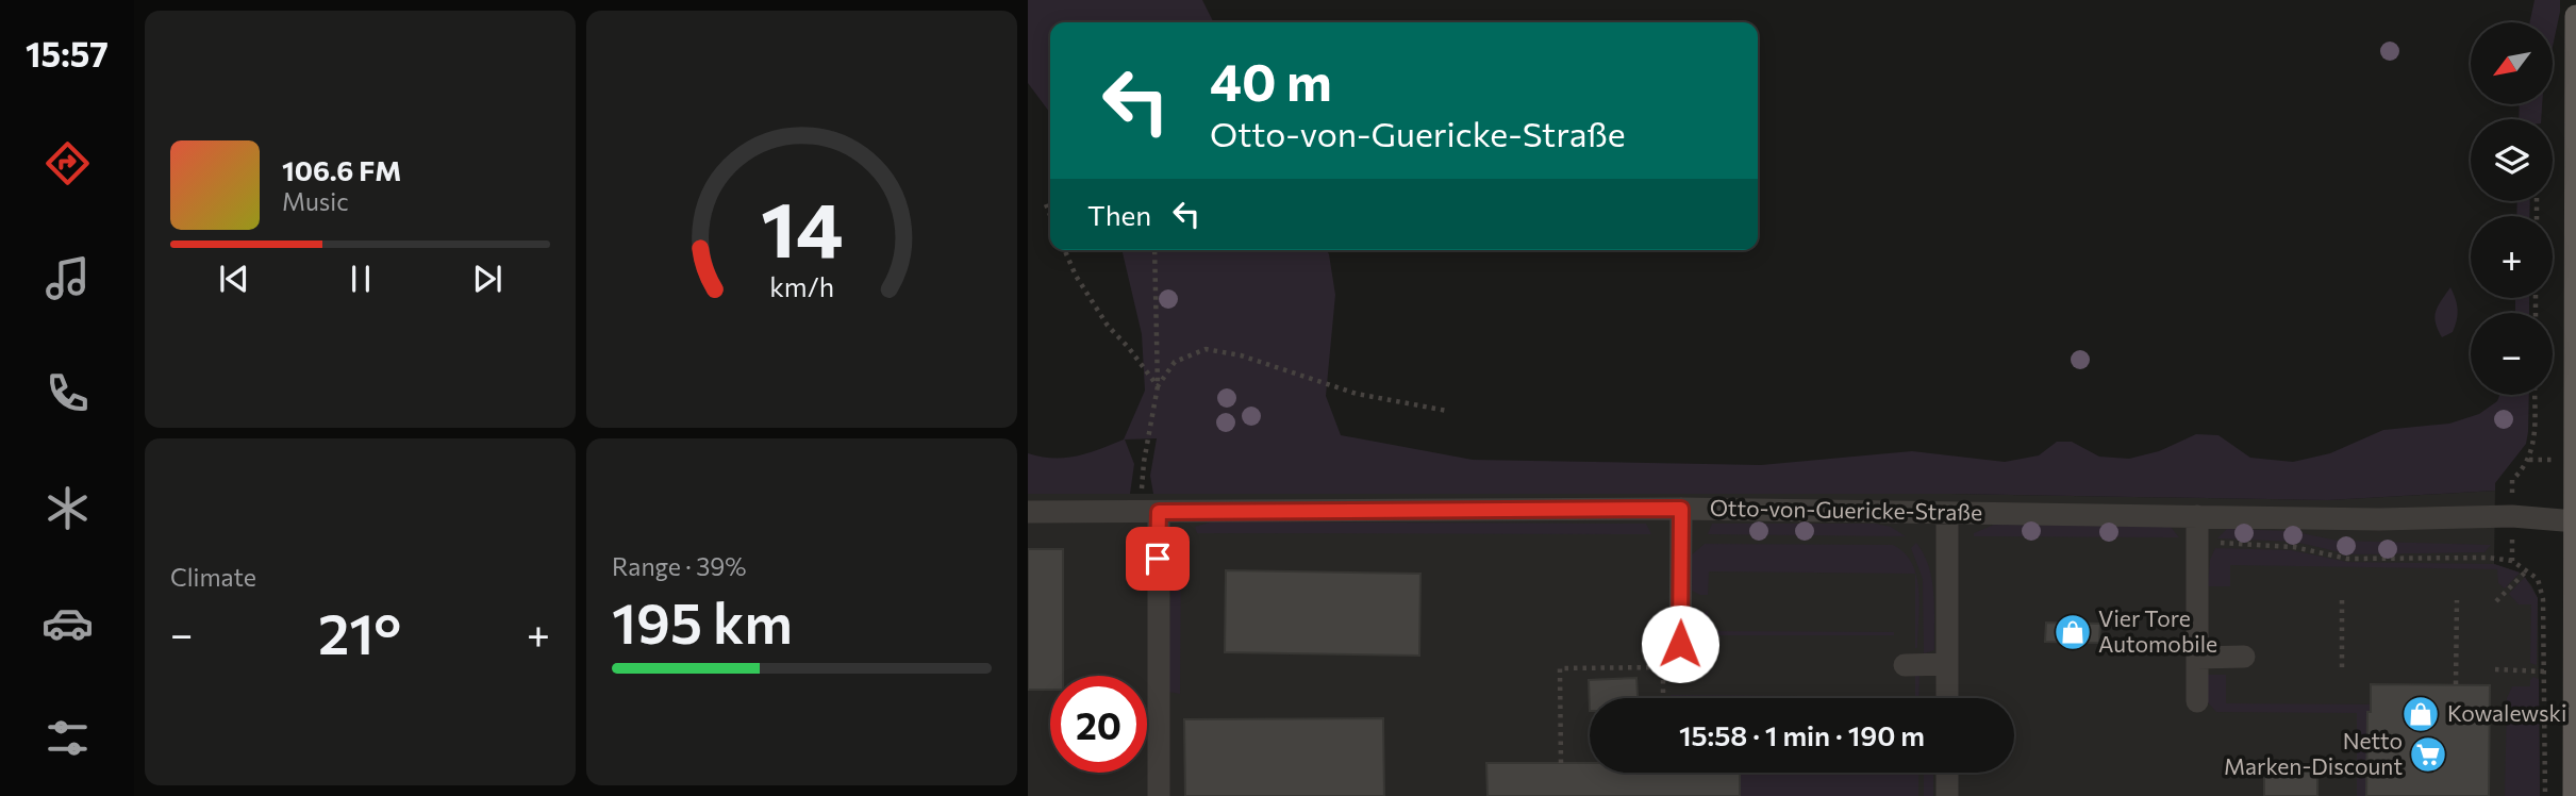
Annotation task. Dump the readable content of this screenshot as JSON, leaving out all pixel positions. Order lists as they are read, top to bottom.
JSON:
{
  "streets": {
    "street": ["Otto-von-Guericke-Straße"]
  },
  "places": {
    "shop": ["Vier Tore Automobile", "Kowalewski"],
    "supermarket": ["Netto Marken-Discount"]
  },
  "north": "bottom left",
  "page": {
    "tabs": "15:57",
    "map_buttons": ["+", "−"],
    "turn": ["40 m", "Otto-von-Guericke-Straße"],
    "song": ["106.6 FM", "Music"],
    "then": "Then",
    "tile": [
      "Climate",
      ["Range · 39%", "195 km"]
    ],
    "heat": ["−", "21°", "+"],
    "limit": "20",
    "trip": "15:58 · 1 min · 190 m",
    "gauge": ["14", "km/h"]
  }
}
